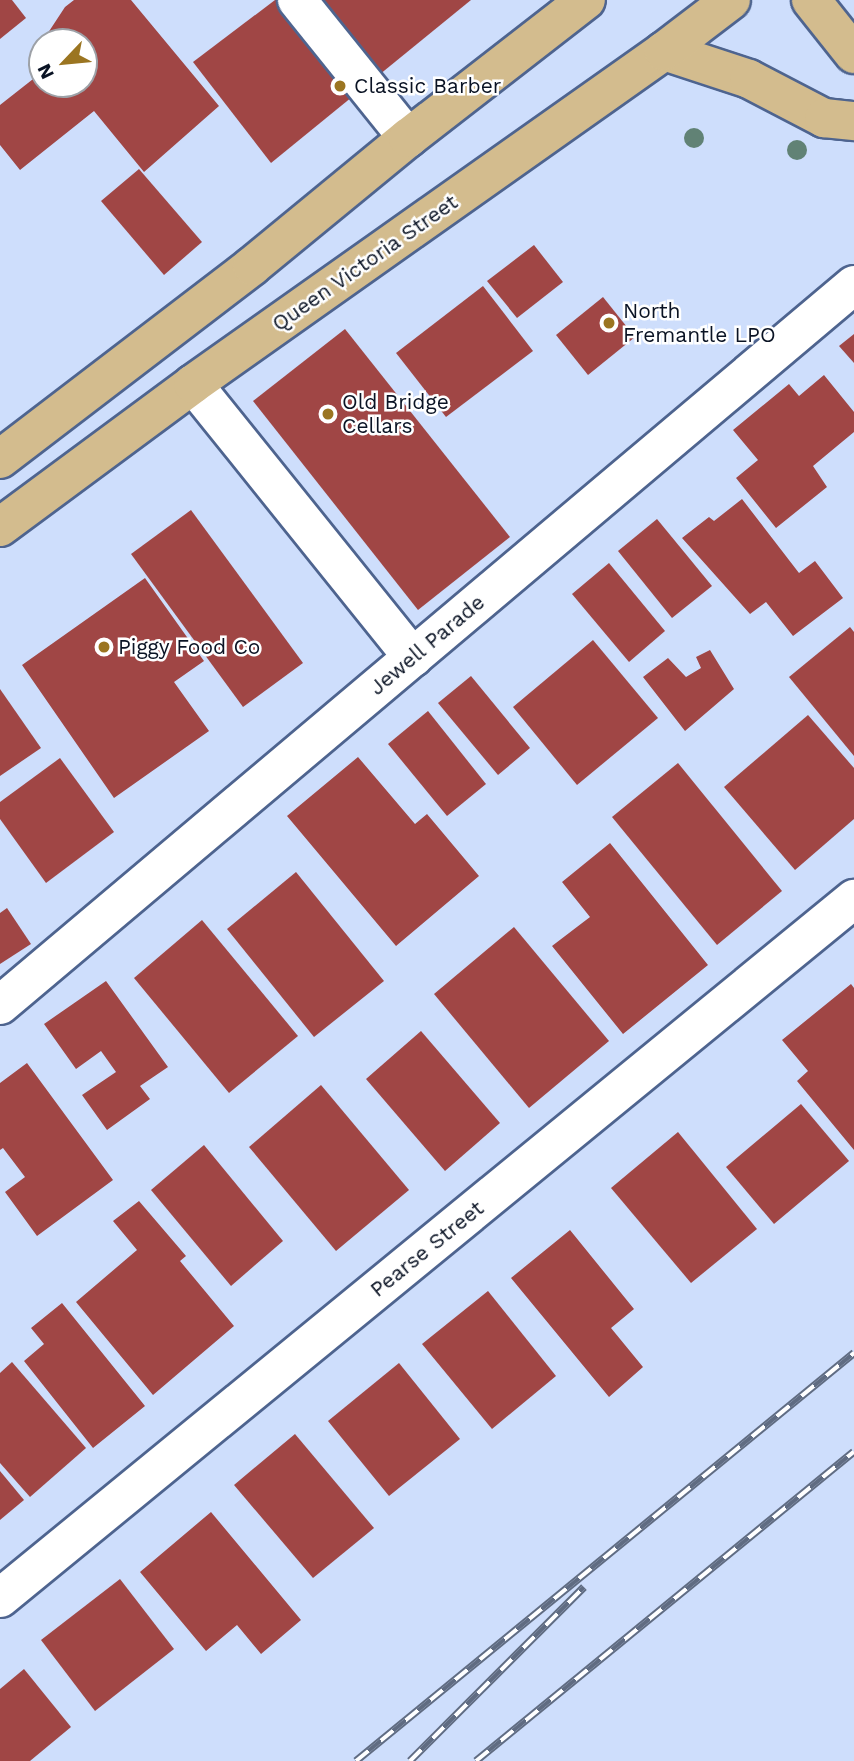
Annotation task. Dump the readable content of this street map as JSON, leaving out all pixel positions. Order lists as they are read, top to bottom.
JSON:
{
  "streets": {
    "main road": ["Queen Victoria Street"],
    "street": ["Jewell Parade", "Pearse Street"]
  },
  "places": [
    "Classic Barber",
    "North Fremantle LPO",
    "Old Bridge Cellars",
    "Piggy Food Co"
  ],
  "north": "bottom left"
}
